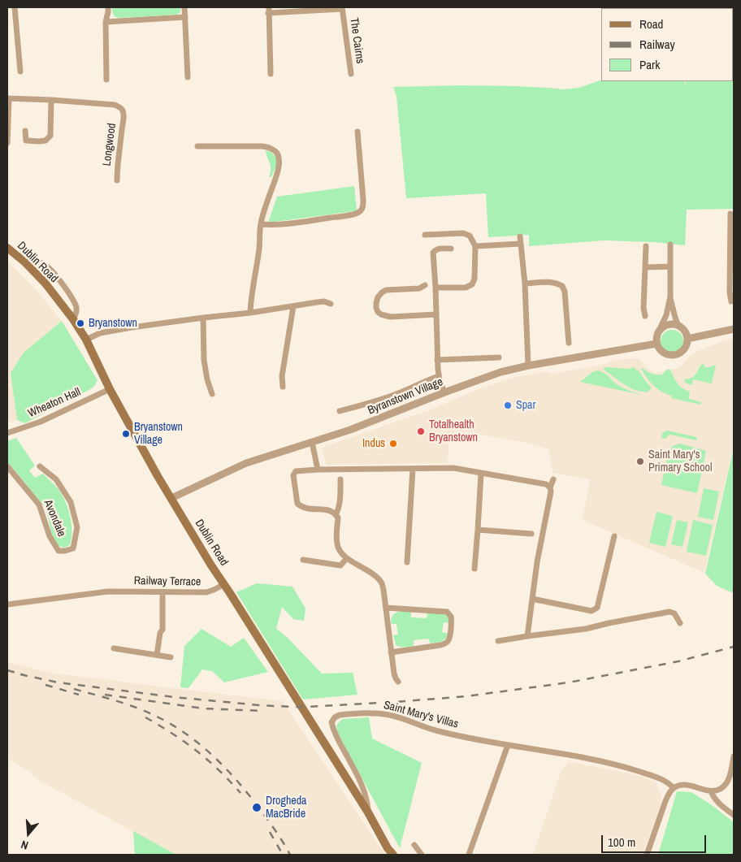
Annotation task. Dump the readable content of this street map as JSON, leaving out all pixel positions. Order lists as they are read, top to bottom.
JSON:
{
  "streets": {
    "main road": ["Dublin Road"],
    "street": [
      "The Cairns",
      "Longwood",
      "Byranstown Village",
      "Wheaton Hall",
      "Avondale",
      "Railway Terrace",
      "Saint Mary's Villas"
    ]
  },
  "crossings": [
    ["Dublin Road", "Byranstown Village"],
    ["Dublin Road", "Wheaton Hall"],
    ["Dublin Road", "Railway Terrace"],
    ["Dublin Road", "Saint Mary's Villas"]
  ],
  "places": [
    "Bryanstown",
    "Spar",
    "Totalhealth Bryanstown",
    "Bryanstown Village",
    "Indus",
    "Saint Mary's Primary School",
    "Drogheda MacBride"
  ],
  "legend": ["Road", "Railway", "Park"],
  "scale_bar": "100 m",
  "north": "bottom"
}
